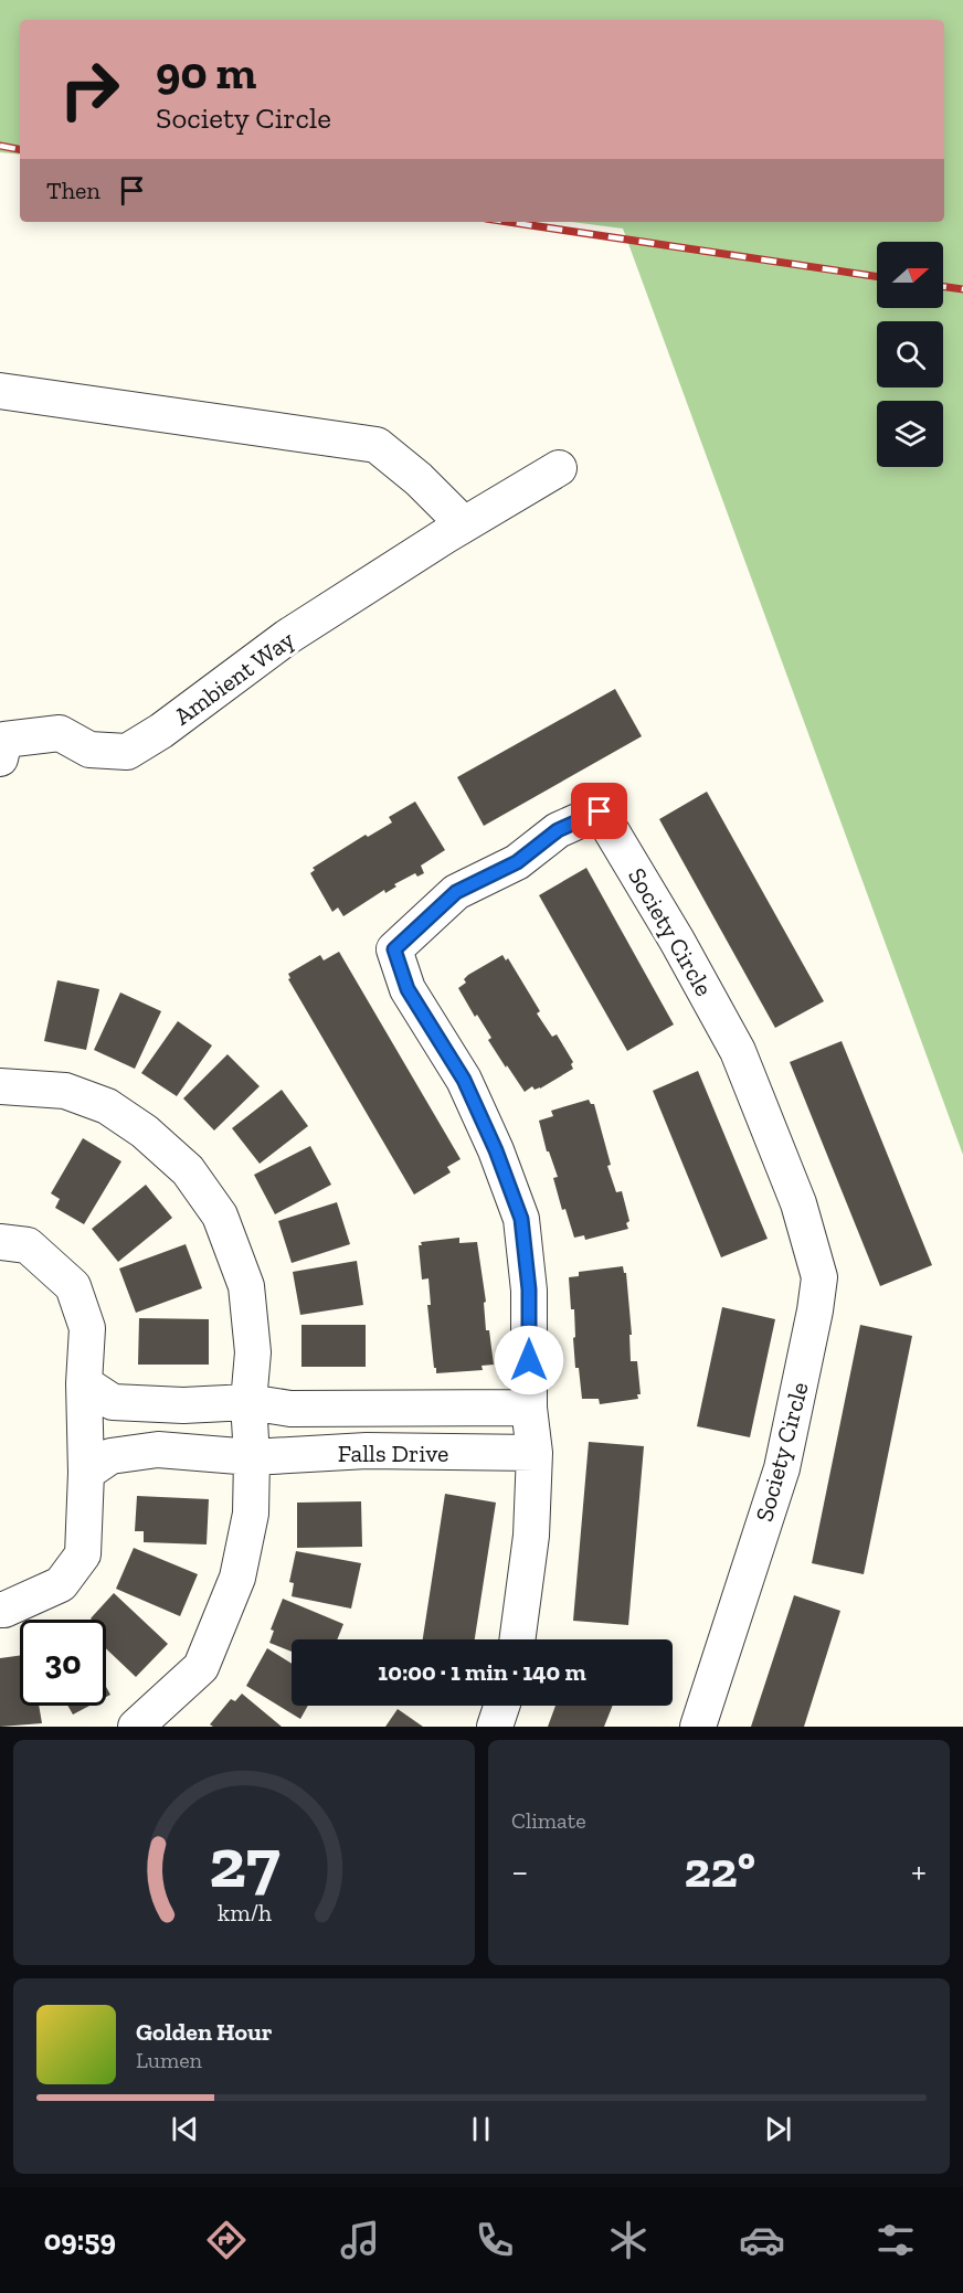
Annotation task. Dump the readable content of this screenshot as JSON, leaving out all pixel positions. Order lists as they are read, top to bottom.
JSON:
{
  "streets": {
    "street": ["Ambient Way", "Society Circle", "Falls Drive"]
  },
  "crossings": [
    ["Society Circle", "Falls Drive"]
  ],
  "north": "right",
  "page": {
    "turn": ["90 m", "Society Circle"],
    "then": "Then",
    "limit": "30",
    "trip": "10:00 · 1 min · 140 m",
    "tile": "Climate",
    "heat": ["−", "22°", "+"],
    "song": ["Golden Hour", "Lumen"],
    "tabs": "09:59",
    "gauge": ["27", "km/h"]
  }
}
